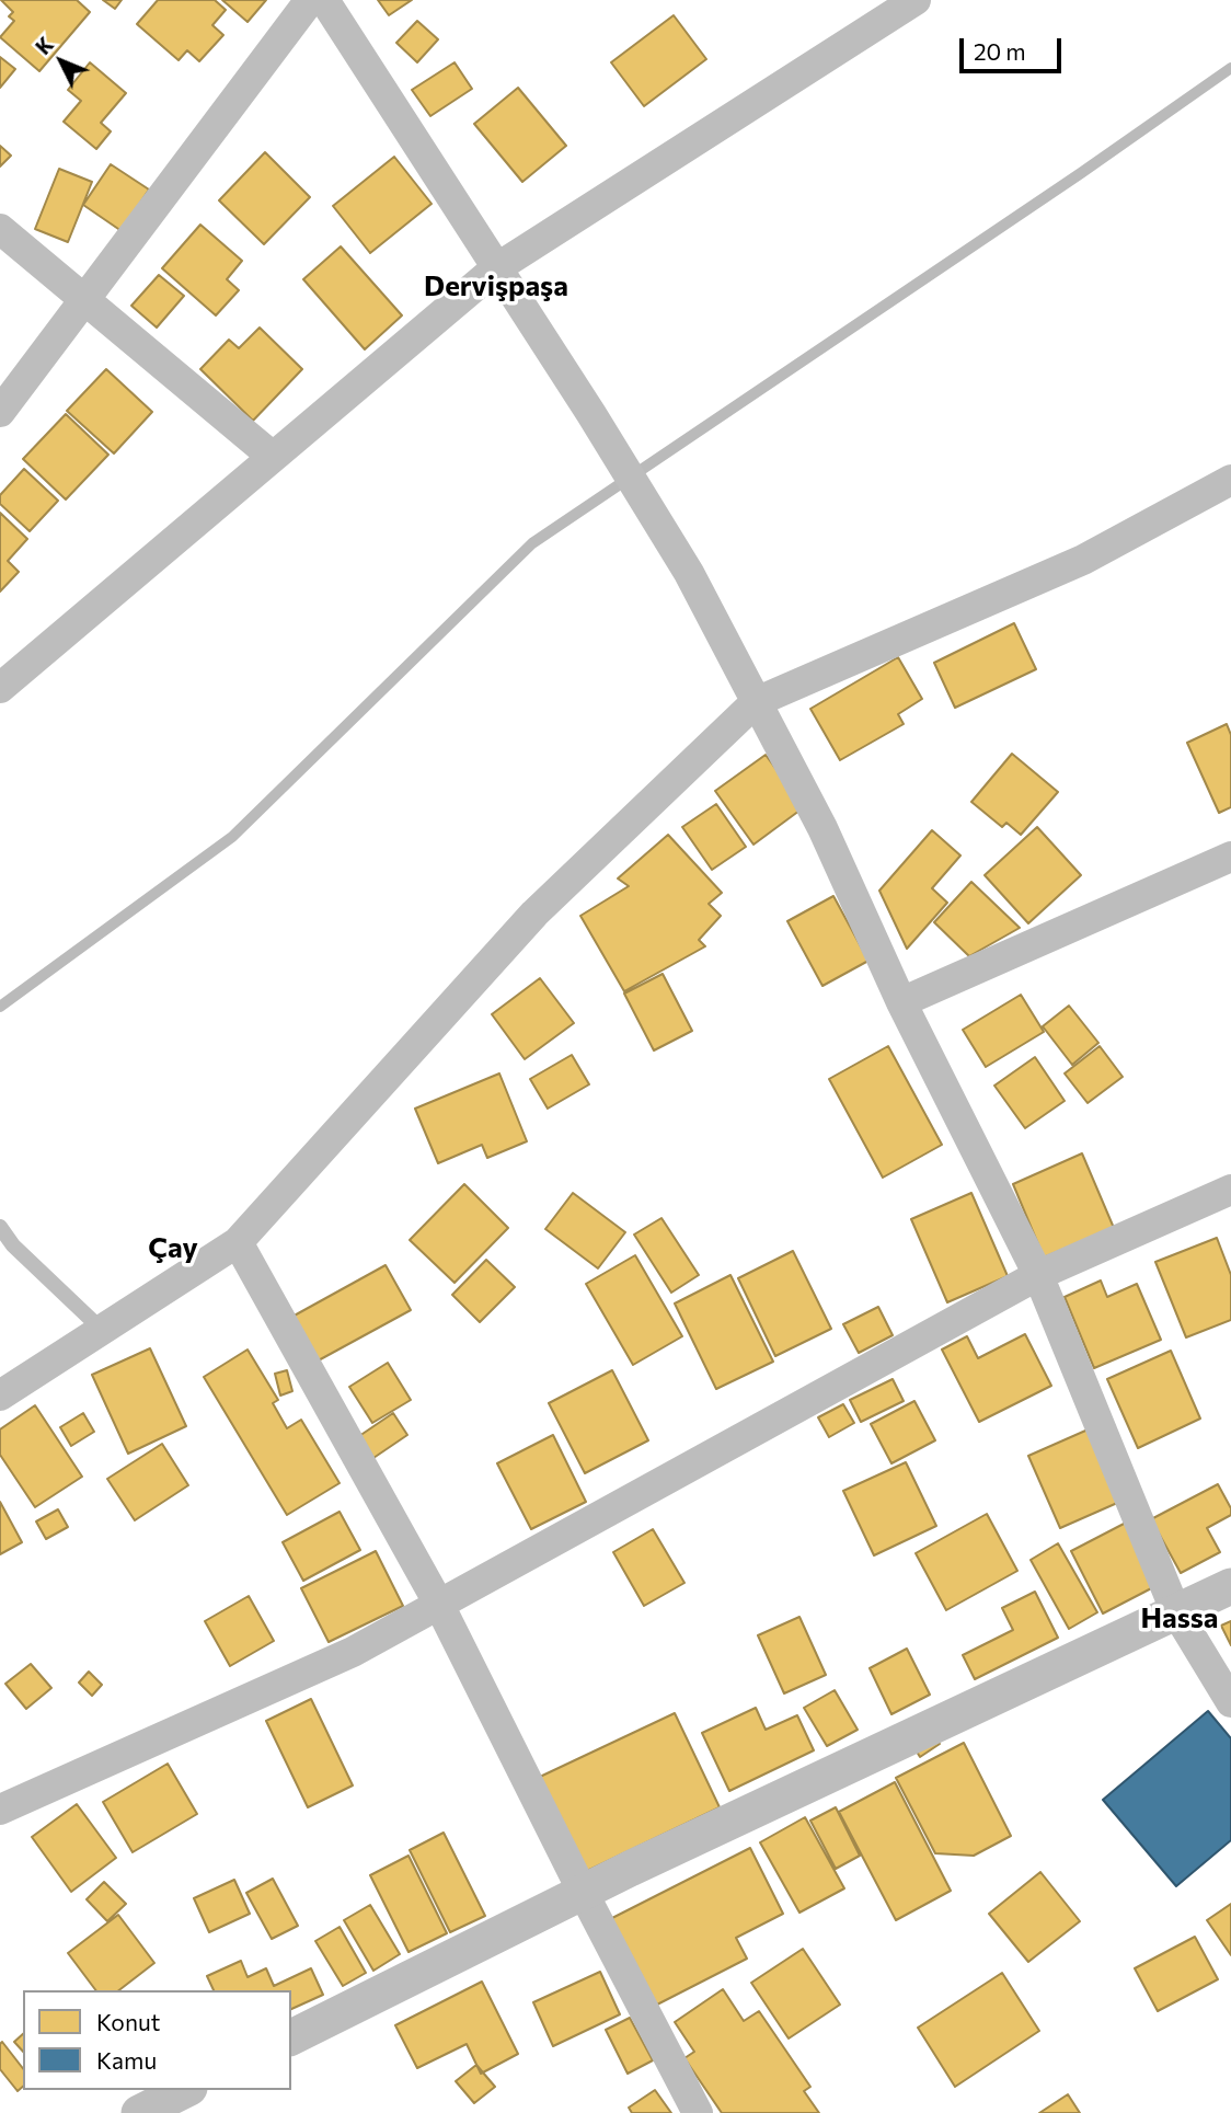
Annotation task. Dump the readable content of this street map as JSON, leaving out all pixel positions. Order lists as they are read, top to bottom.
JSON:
{
  "districts": ["Dervişpaşa", "Çay", "Hassa"],
  "legend": ["Konut", "Kamu"],
  "scale_bar": "20 m",
  "north": "top left"
}
